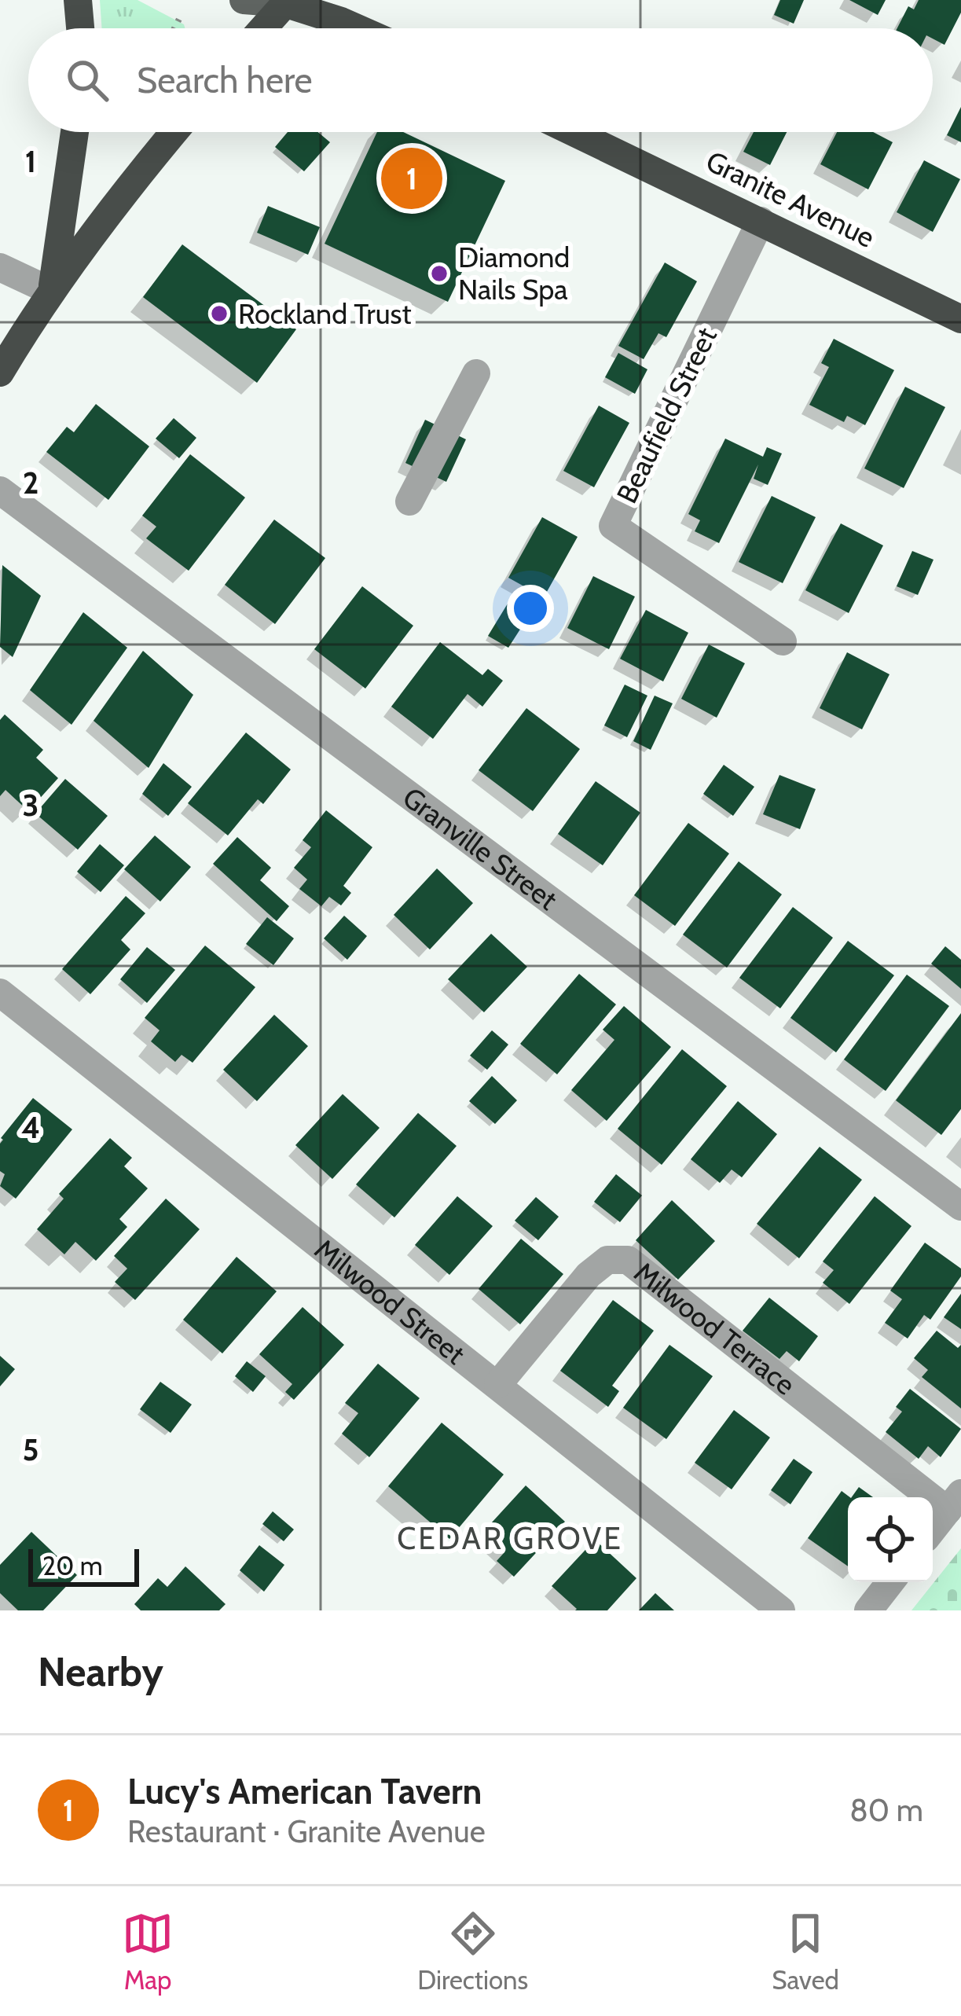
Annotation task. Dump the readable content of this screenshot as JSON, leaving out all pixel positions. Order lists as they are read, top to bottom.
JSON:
{
  "streets": {
    "highway": ["Granite Avenue"],
    "street": [
      "Beaufield Street",
      "Granville Street",
      "Milwood Street",
      "Milwood Terrace"
    ]
  },
  "crossings": [
    ["Granite Avenue", "Beaufield Street"],
    ["Milwood Street", "Milwood Terrace"]
  ],
  "districts": ["CEDAR GROVE"],
  "places": ["Diamond Nails Spa", "Rockland Trust"],
  "scale_bar": "20 m",
  "page": {
    "search": "Search here",
    "pins": "1",
    "scale": "20 m",
    "heading": "Nearby",
    "list": [
      {
        "mark": "1",
        "name": "Lucy's American Tavern",
        "note": "Restaurant · Granite Avenue",
        "value": "80 m"
      }
    ],
    "nav": ["Map", "Directions", "Saved"]
  },
  "grid": {
    "rows": [
      "1",
      "2",
      "3",
      "4",
      "5"
    ]
  }
}
